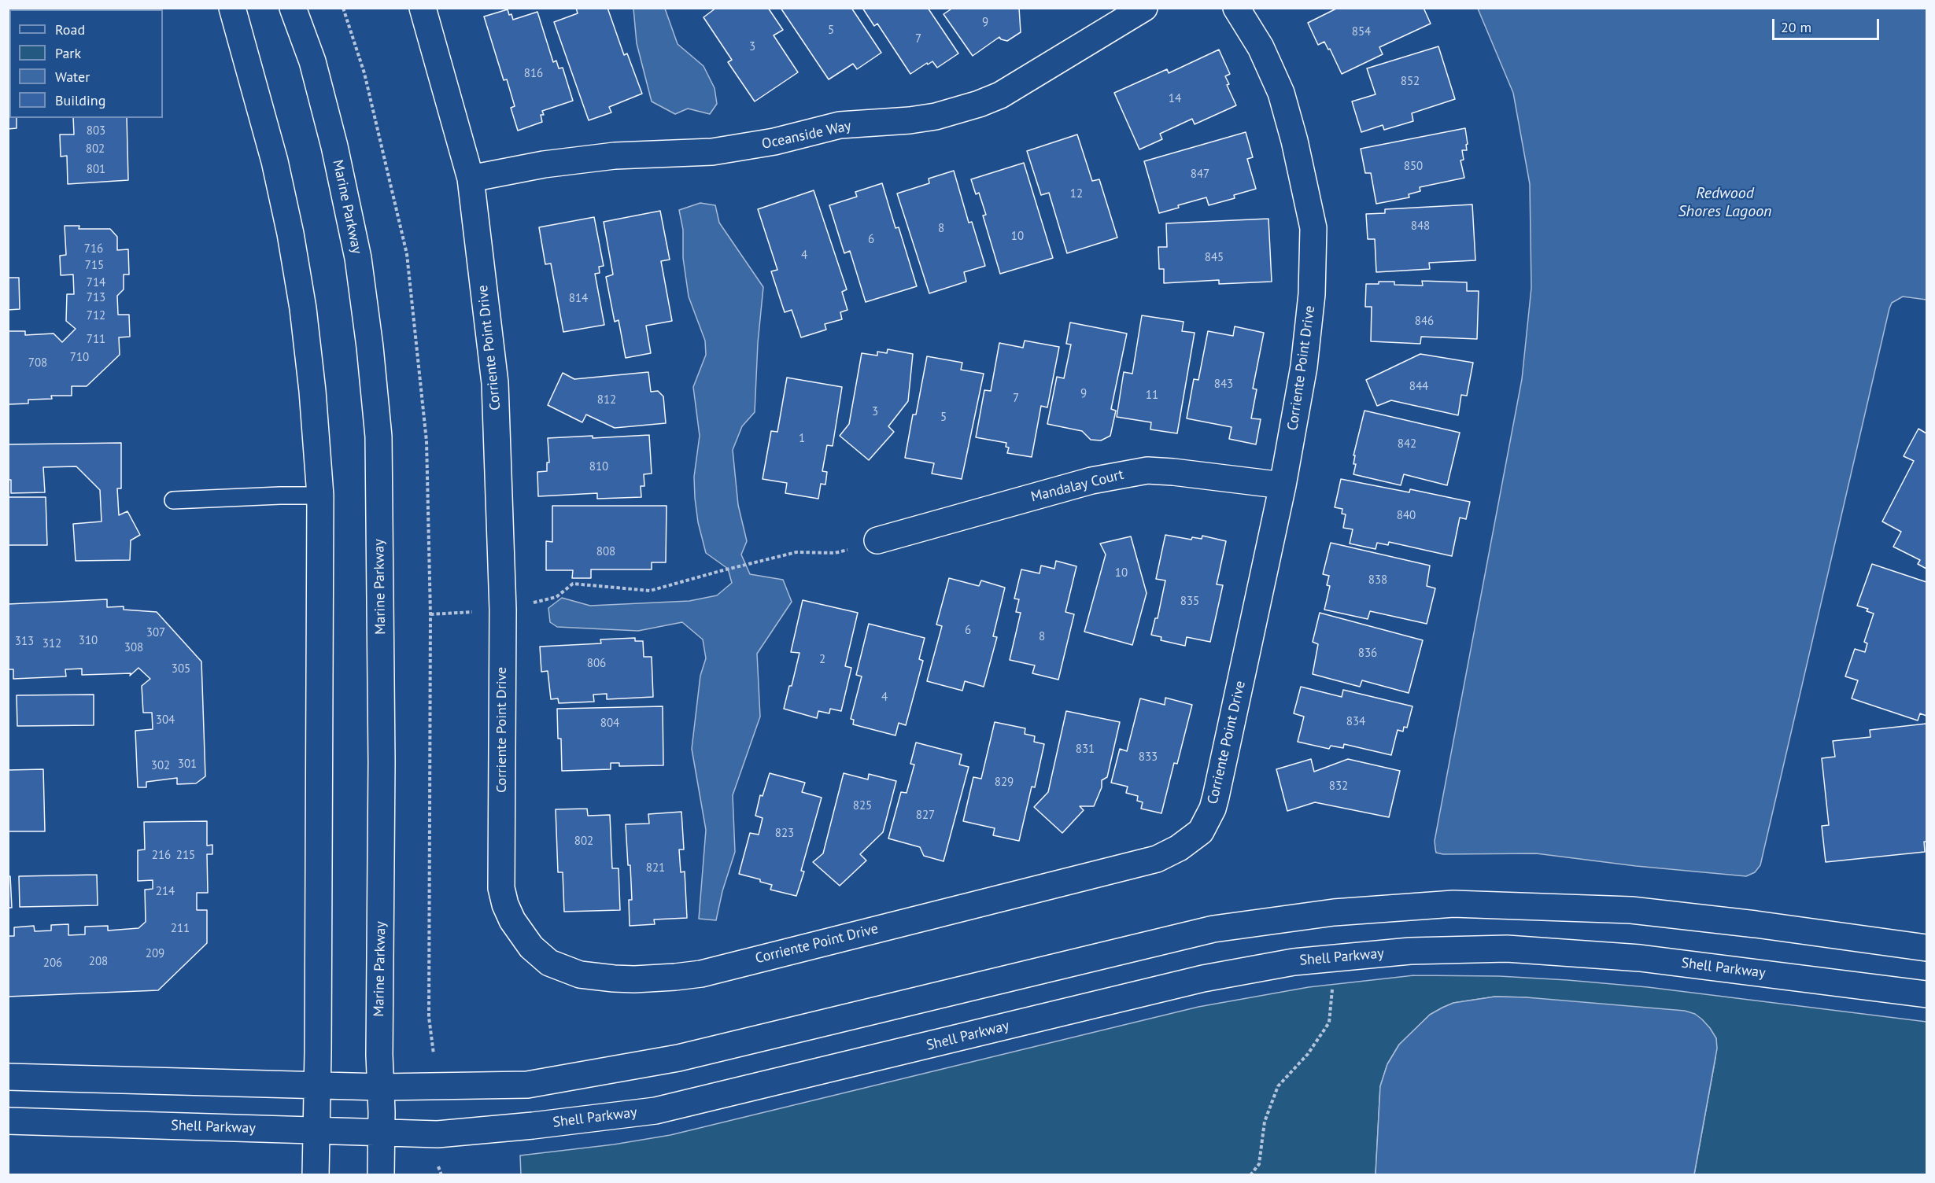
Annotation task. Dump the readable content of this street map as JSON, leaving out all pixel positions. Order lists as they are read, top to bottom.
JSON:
{
  "streets": {
    "street": [
      "Oceanside Way",
      "Marine Parkway",
      "Corriente Point Drive",
      "Mandalay Court",
      "Shell Parkway"
    ]
  },
  "crossings": [
    ["Oceanside Way", "Corriente Point Drive"],
    ["Marine Parkway", "Shell Parkway"],
    ["Corriente Point Drive", "Mandalay Court"]
  ],
  "water": ["Redwood Shores Lagoon"],
  "house_numbers": [
    "9",
    "5",
    "854",
    "7",
    "3",
    "816",
    "852",
    "14",
    "803",
    "802",
    "850",
    "801",
    "847",
    "12",
    "848",
    "8",
    "10",
    "6",
    "716",
    "4",
    "845",
    "715",
    "714",
    "713",
    "814",
    "712",
    "846",
    "711",
    "710",
    "708",
    "843",
    "844",
    "9",
    "11",
    "7",
    "812",
    "3",
    "5",
    "1",
    "842",
    "810",
    "840",
    "808",
    "10",
    "838",
    "835",
    "6",
    "307",
    "8",
    "310",
    "313",
    "312",
    "308",
    "836",
    "2",
    "806",
    "305",
    "4",
    "304",
    "834",
    "804",
    "831",
    "833",
    "301",
    "302",
    "829",
    "832",
    "825",
    "827",
    "823",
    "802",
    "216",
    "215",
    "821",
    "214",
    "211",
    "209",
    "208",
    "206"
  ],
  "legend": [
    "Road",
    "Park",
    "Water",
    "Building"
  ],
  "scale_bar": "20 m"
}
